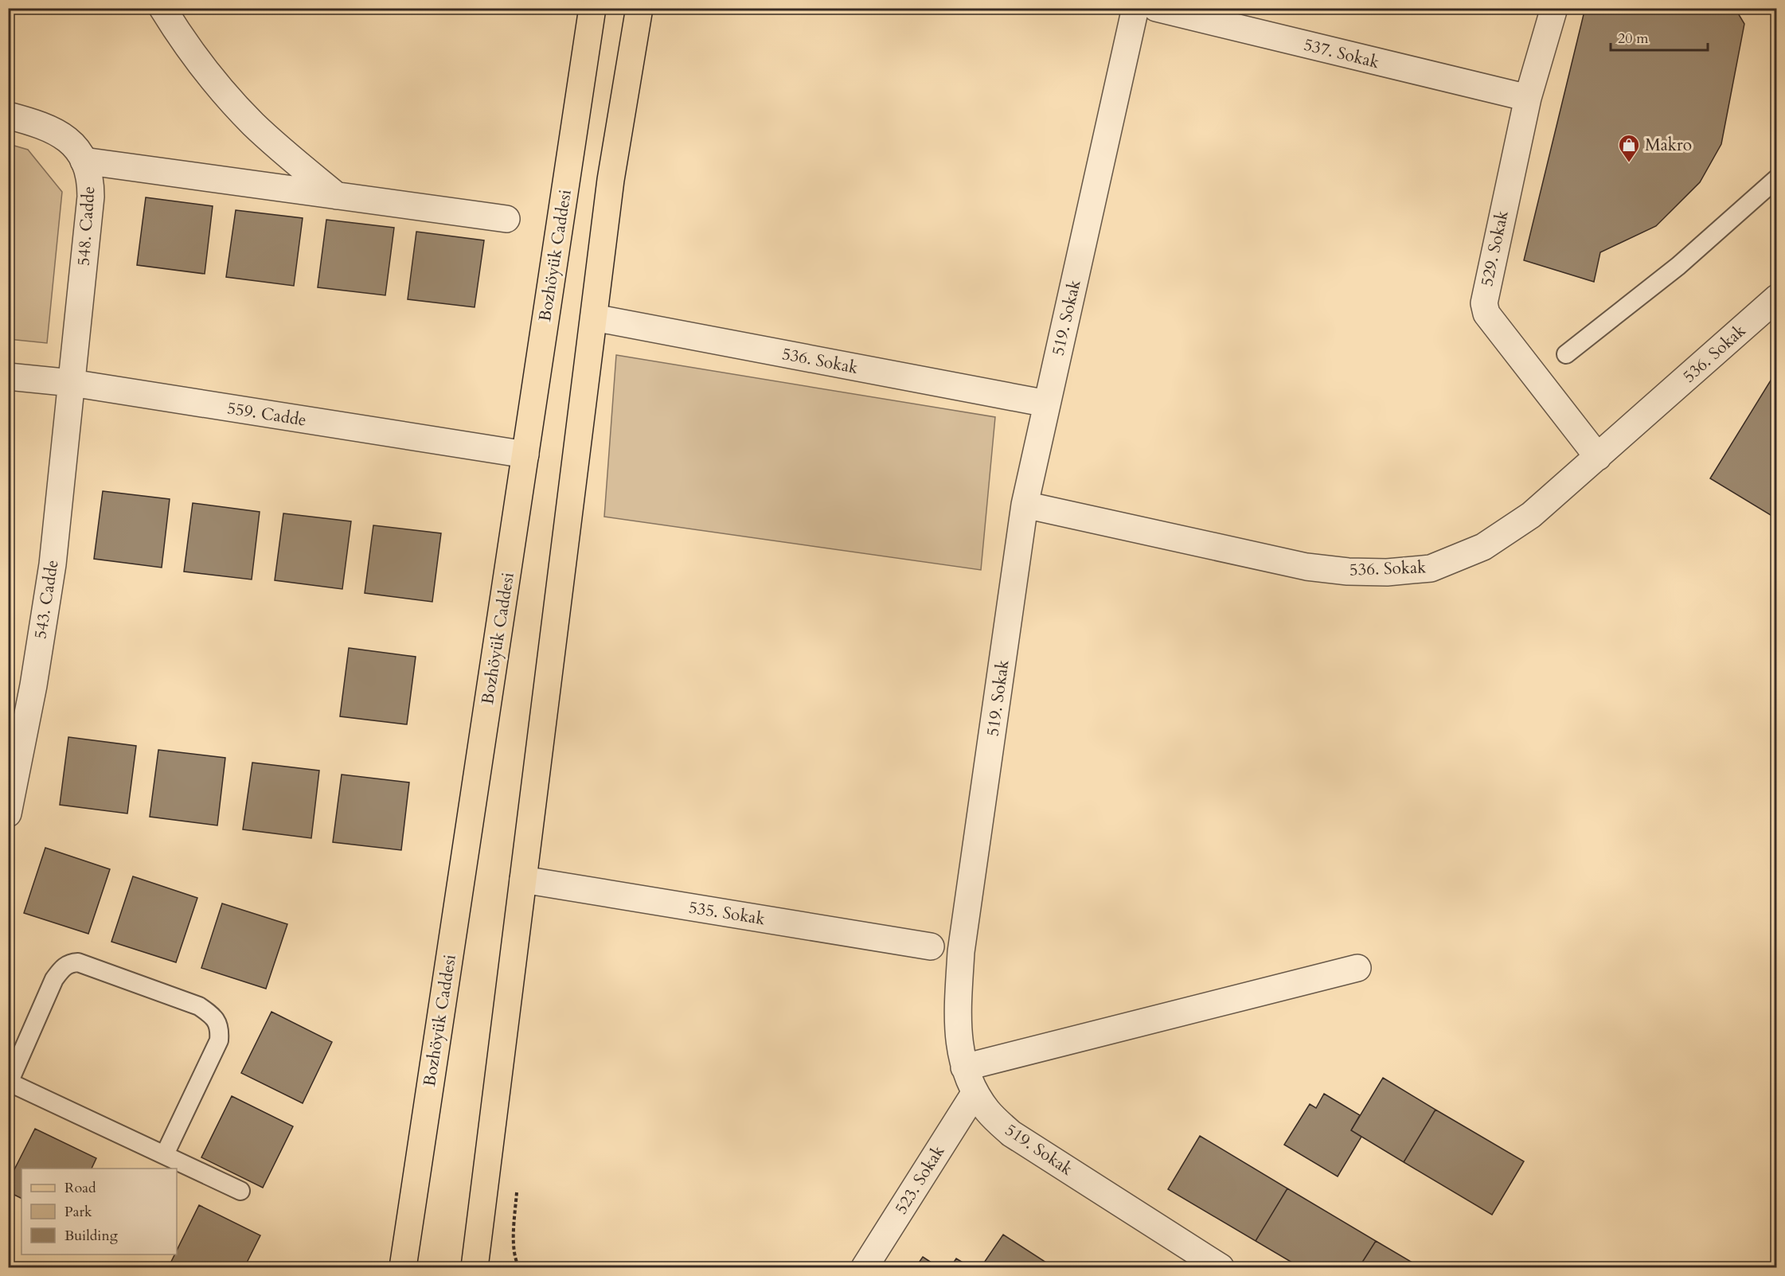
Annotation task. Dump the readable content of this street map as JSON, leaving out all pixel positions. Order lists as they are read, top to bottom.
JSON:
{
  "streets": {
    "main road": ["Bozhöyük Caddesi"],
    "street": [
      "537. Sokak",
      "548. Cadde",
      "529. Sokak",
      "519. Sokak",
      "536. Sokak",
      "559. Cadde",
      "543. Cadde",
      "535. Sokak",
      "523. Sokak"
    ]
  },
  "crossings": [
    ["537. Sokak", "529. Sokak"],
    ["548. Cadde", "559. Cadde"],
    ["548. Cadde", "543. Cadde"],
    ["529. Sokak", "536. Sokak"],
    ["Bozhöyük Caddesi", "559. Cadde"],
    ["519. Sokak", "536. Sokak"],
    ["519. Sokak", "523. Sokak"],
    ["559. Cadde", "543. Cadde"]
  ],
  "places": {
    "shop": ["Makro"]
  },
  "legend": ["Road", "Park", "Building"],
  "scale_bar": "20 m"
}
